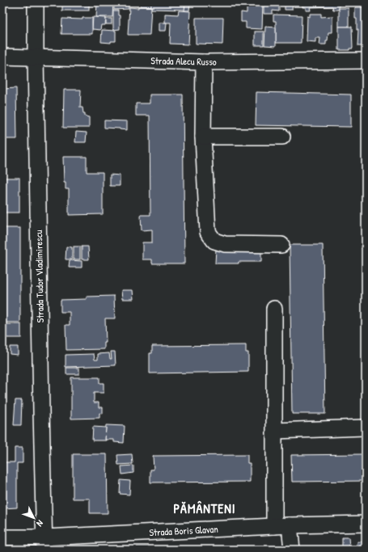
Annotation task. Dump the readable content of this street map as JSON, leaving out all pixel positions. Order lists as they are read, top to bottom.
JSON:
{
  "streets": {
    "street": ["Strada Alecu Russo", "Strada Tudor Vladimirescu", "Strada Boris Glavan"]
  },
  "crossings": [
    ["Strada Alecu Russo", "Strada Tudor Vladimirescu"],
    ["Strada Tudor Vladimirescu", "Strada Boris Glavan"]
  ],
  "districts": ["PĂMÂNTENI"],
  "north": "bottom right"
}
